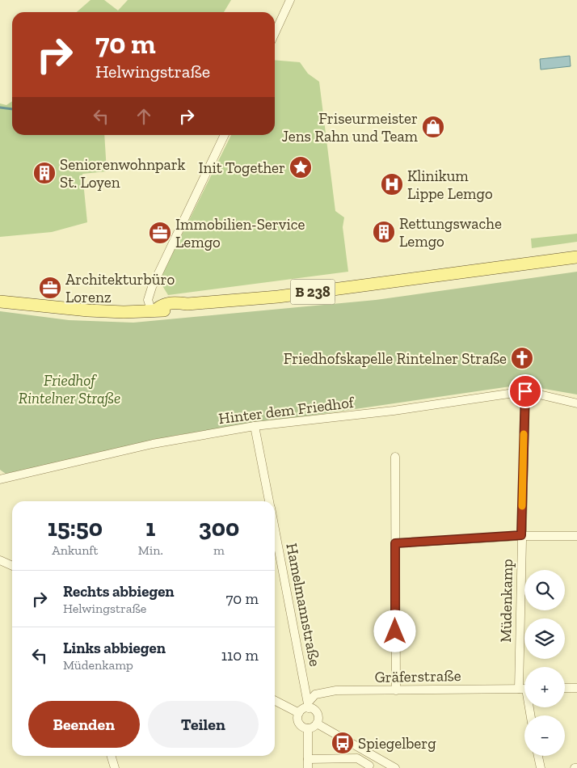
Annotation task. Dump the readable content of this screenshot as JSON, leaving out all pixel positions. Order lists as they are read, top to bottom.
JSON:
{
  "streets": {
    "main road": ["B 238"],
    "street": [
      "Hinter dem Friedhof",
      "Müdenkamp",
      "Hamelmannstraße",
      "Gräferstraße"
    ]
  },
  "crossings": [
    ["Hinter dem Friedhof", "Müdenkamp"],
    ["Hinter dem Friedhof", "Hamelmannstraße"],
    ["Hamelmannstraße", "Gräferstraße"]
  ],
  "parks": ["Friedhof Rintelner Straße"],
  "places": {
    "shop": ["Friseurmeister Jens Rahn und Team"],
    "place": ["Init Together"],
    "building": ["Seniorenwohnpark St. Loyen", "Rettungswache Lemgo"],
    "hospital": ["Klinikum Lippe Lemgo"],
    "office": ["Immobilien-Service Lemgo", "Architekturbüro Lorenz"],
    "church": ["Friedhofskapelle Rintelner Straße"],
    "bus stop": ["Spiegelberg"]
  },
  "page": {
    "turn": ["70 m", "Helwingstraße"],
    "eta": [
      "15:50",
      "Ankunft",
      "1",
      "Min.",
      "300",
      "m"
    ],
    "map_buttons": ["+", "−"],
    "list": [
      {
        "name": "Rechts abbiegen",
        "note": "Helwingstraße",
        "value": "70 m"
      },
      {
        "name": "Links abbiegen",
        "note": "Müdenkamp",
        "value": "110 m"
      }
    ],
    "buttons": ["Beenden", "Teilen"]
  }
}
